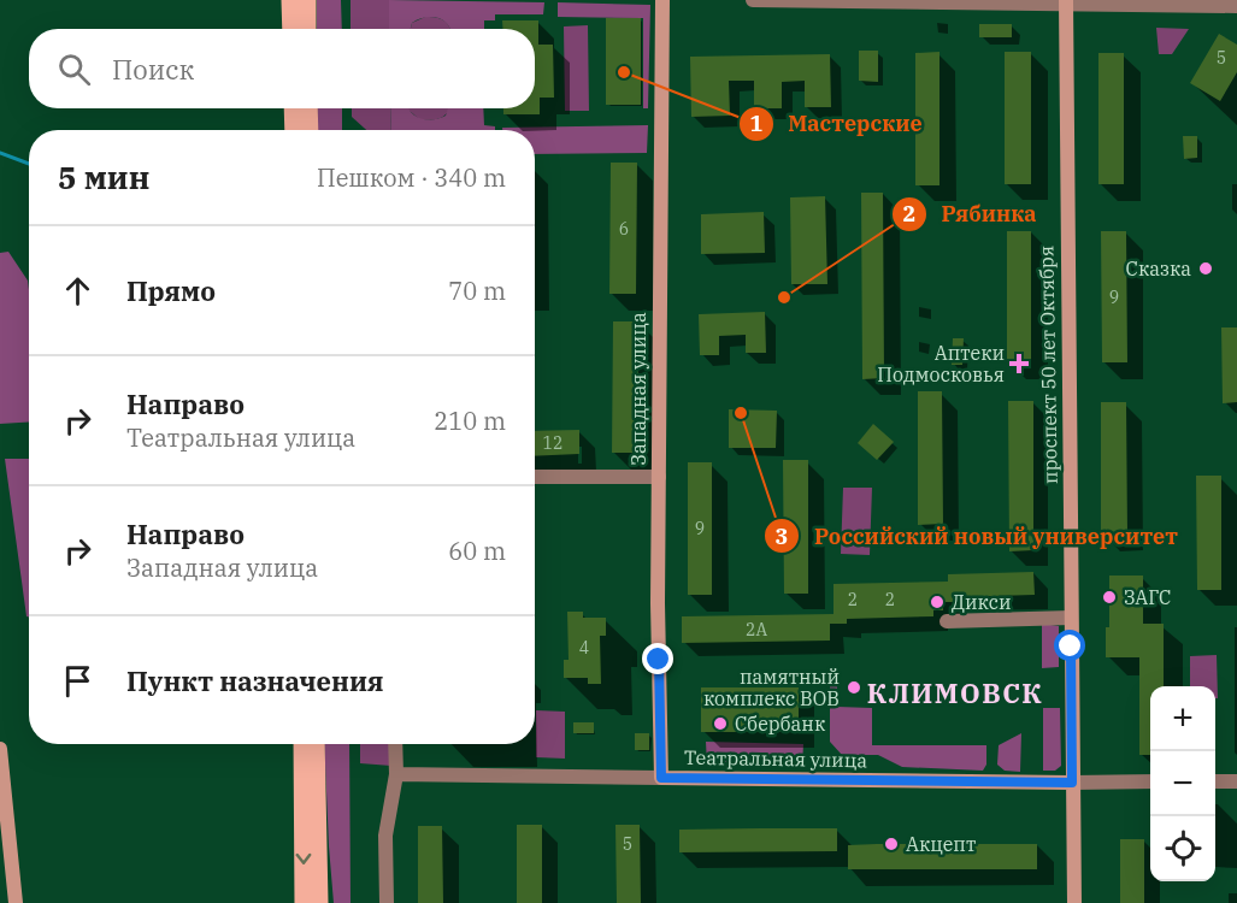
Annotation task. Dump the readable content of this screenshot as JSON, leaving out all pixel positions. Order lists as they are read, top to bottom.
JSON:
{
  "streets": {
    "street": ["проспект 50 лет Октября", "Западная улица", "Театральная улица"]
  },
  "crossings": [
    ["проспект 50 лет Октября", "Театральная улица"],
    ["Западная улица", "Театральная улица"]
  ],
  "districts": ["КЛИМОВСК"],
  "places": {
    "other": [
      "Мастерские",
      "Сказка",
      "Рябинка",
      "Российский новый университет",
      "ЗАГС",
      "Дикси",
      "памятный комплекс ВОВ",
      "Сбербанк",
      "Акцепт"
    ],
    "health": ["Аптеки Подмосковья"]
  },
  "house_numbers": [
    "5",
    "6",
    "9",
    "12",
    "9",
    "2",
    "2",
    "2А",
    "4",
    "5"
  ],
  "page": {
    "search": "Поиск",
    "heading": ["5 мин", "Пешком · 340 m"],
    "list": [
      ["Прямо", "70 m"],
      ["Направо", "Театральная улица", "210 m"],
      ["Направо", "Западная улица", "60 m"],
      "Пункт назначения"
    ],
    "map_buttons": ["+", "−"]
  }
}
